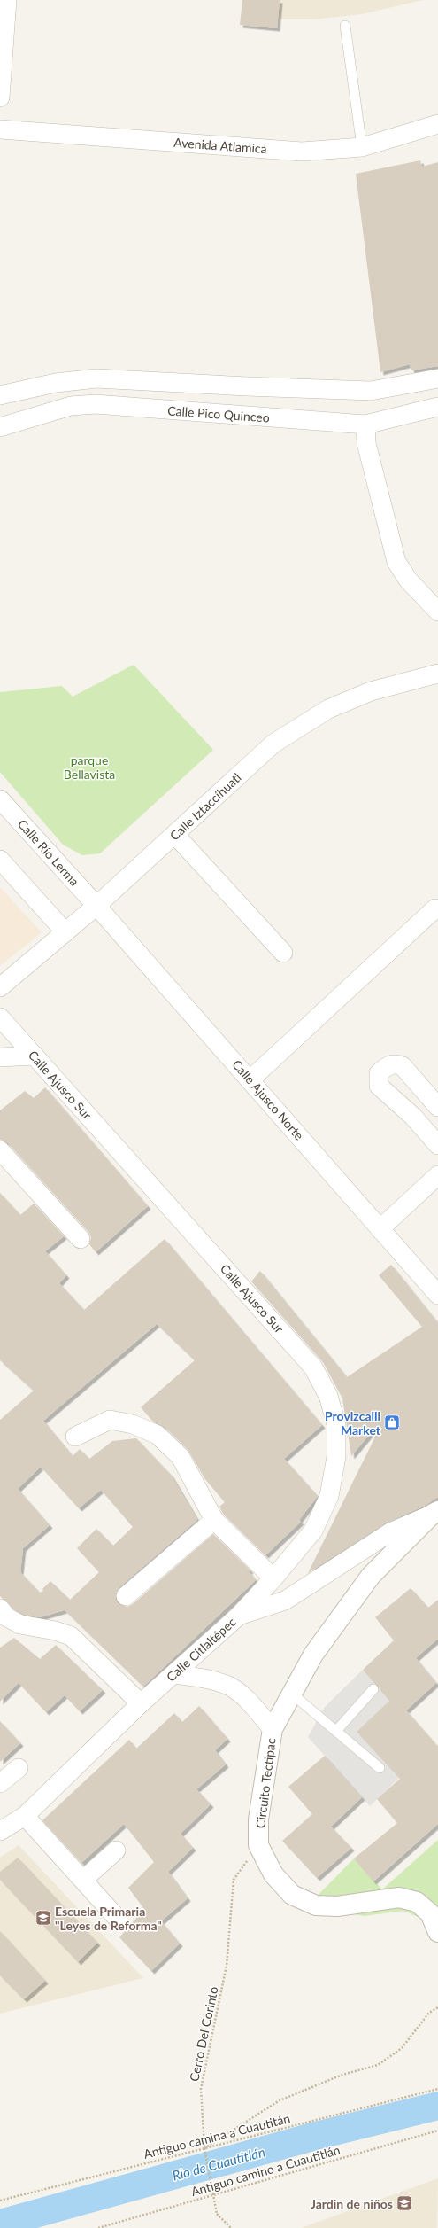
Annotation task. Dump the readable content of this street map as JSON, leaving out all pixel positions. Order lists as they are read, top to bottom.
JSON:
{
  "streets": {
    "street": [
      "Avenida Atlamica",
      "Calle Pico Quinceo",
      "Calle Iztaccíhuatl",
      "Calle Río Lerma",
      "Calle Ajusco Sur",
      "Calle Ajusco Norte",
      "Calle Citlaltépec",
      "Circuito Tectipac"
    ],
    "path": ["Cerro Del Corinto", "Antiguo camina a Cuautitán", "Antiguo camino a Cuautitlán"]
  },
  "crossings": [
    ["Calle Iztaccíhuatl", "Calle Río Lerma"],
    ["Calle Iztaccíhuatl", "Calle Ajusco Norte"],
    ["Calle Río Lerma", "Calle Ajusco Norte"],
    ["Calle Ajusco Sur", "Calle Citlaltépec"],
    ["Circuito Tectipac", "Cerro Del Corinto"],
    ["Cerro Del Corinto", "Antiguo camina a Cuautitán"]
  ],
  "water": ["Rio de Cuautitlán"],
  "parks": ["parque Bellavista"],
  "places": {
    "shop": ["Provizcalli Market"],
    "school or university": ["Escuela Primaria \"Leyes de Reforma\"", "Jardin de niños"]
  }
}
